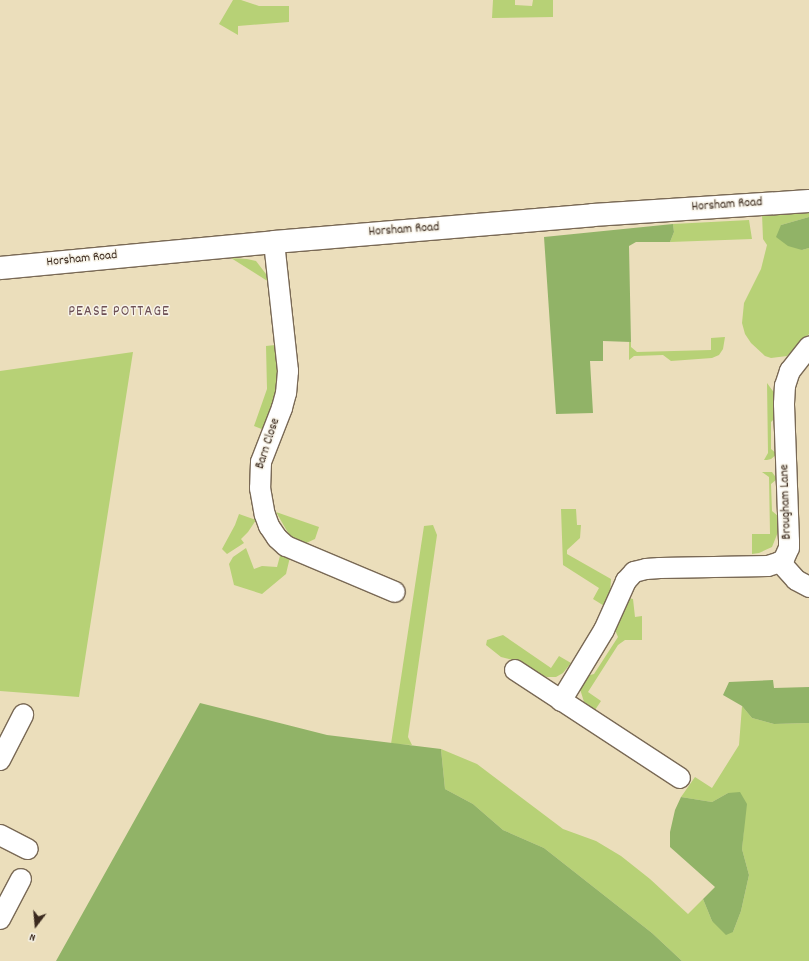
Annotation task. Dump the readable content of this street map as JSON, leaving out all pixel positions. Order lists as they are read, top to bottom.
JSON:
{
  "streets": {
    "street": ["Horsham Road", "Barn Close", "Brougham Lane"]
  },
  "crossings": [
    ["Horsham Road", "Barn Close"]
  ],
  "districts": ["PEASE POTTAGE"],
  "north": "bottom"
}
